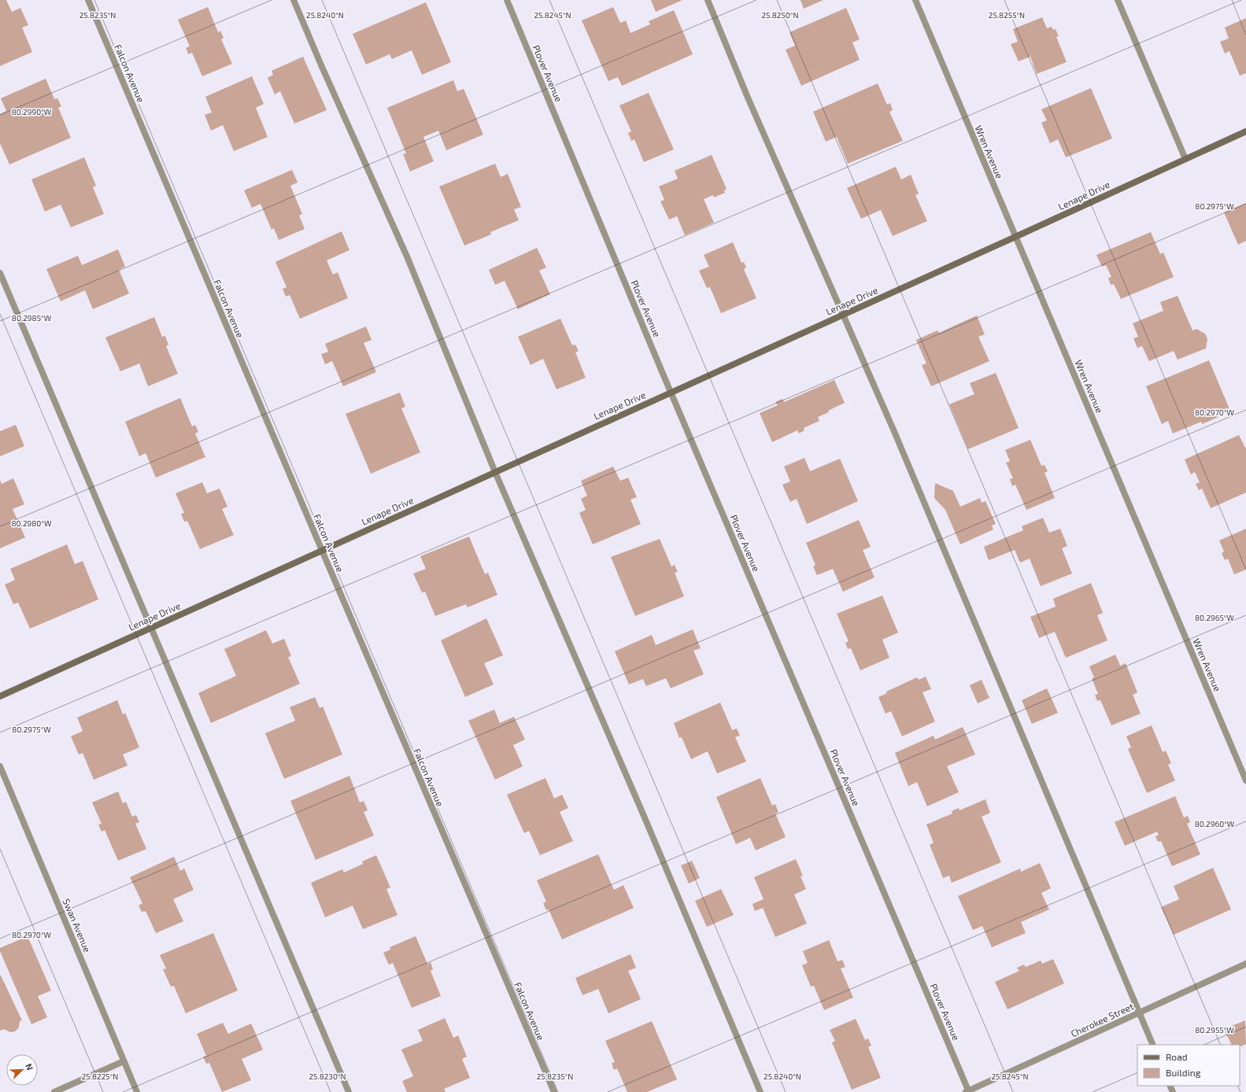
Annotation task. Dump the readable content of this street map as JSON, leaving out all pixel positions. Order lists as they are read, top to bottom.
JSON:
{
  "streets": {
    "street": [
      "Falcon Avenue",
      "Plover Avenue",
      "Wren Avenue",
      "Lenape Drive",
      "Swan Avenue",
      "Cherokee Street"
    ]
  },
  "crossings": [
    ["Falcon Avenue", "Lenape Drive"],
    ["Plover Avenue", "Lenape Drive"],
    ["Plover Avenue", "Cherokee Street"],
    ["Wren Avenue", "Lenape Drive"]
  ],
  "legend": ["Road", "Building"],
  "north": "top right",
  "coordinates": [
    "25.8235°N",
    "25.8240°N",
    "25.8245°N",
    "25.8250°N",
    "25.8255°N",
    "80.2990°W",
    "80.2975°W",
    "80.2985°W",
    "80.2970°W",
    "80.2980°W",
    "80.2965°W",
    "80.2960°W",
    "80.2955°W",
    "25.8225°N",
    "25.8230°N"
  ]
}
